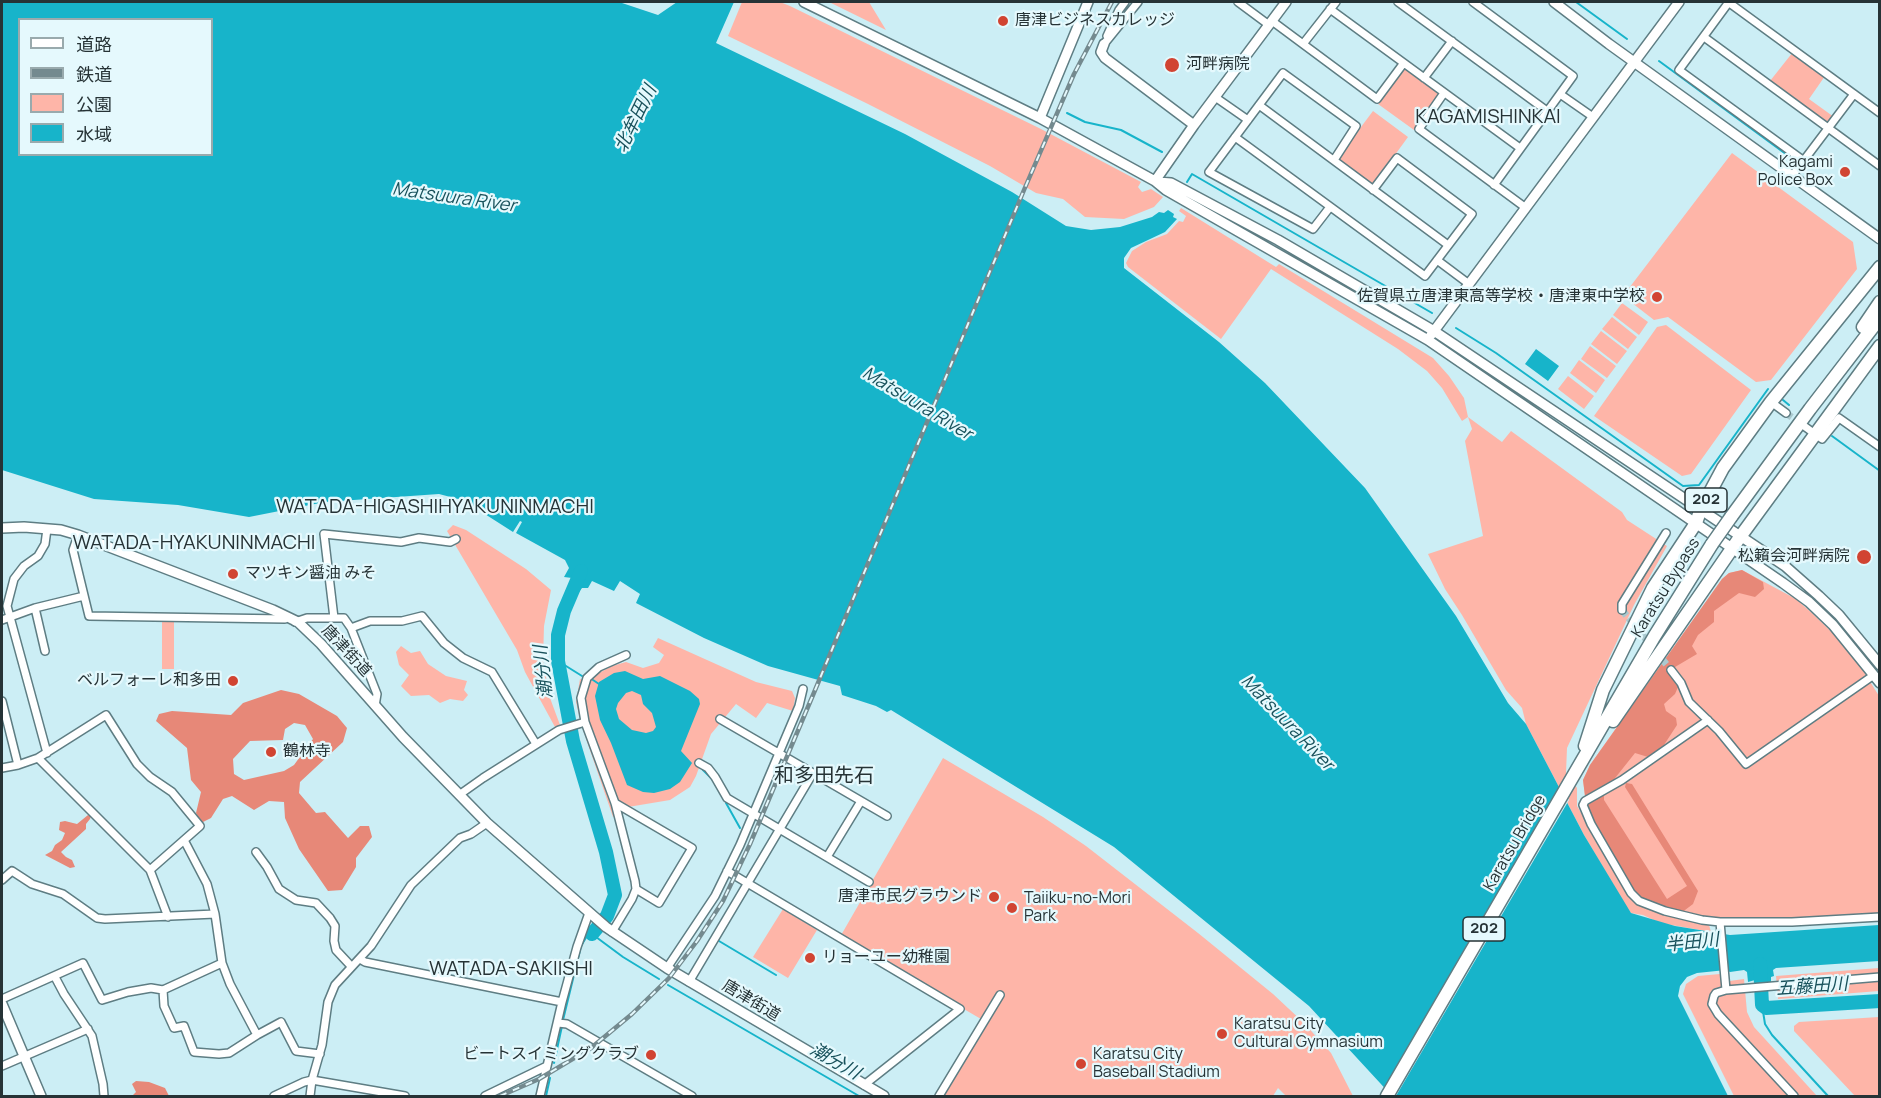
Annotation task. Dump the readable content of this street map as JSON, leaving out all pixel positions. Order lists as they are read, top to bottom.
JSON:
{
  "streets": {
    "highway": ["202", "Karatsu Bypass", "Karatsu Bridge"],
    "street": ["唐津街道"]
  },
  "crossings": [
    ["202", "Karatsu Bypass"],
    ["202", "Karatsu Bridge"],
    ["Karatsu Bypass", "Karatsu Bridge"]
  ],
  "districts": [
    "KAGAMISHINKAI",
    "WATADA-HIGASHIHYAKUNINMACHI",
    "WATADA-HYAKUNINMACHI",
    "和多田先石",
    "WATADA-SAKIISHI"
  ],
  "water": [
    "北牟田川",
    "Matsuura River",
    "潮分川",
    "半田川",
    "五藤田川"
  ],
  "places": [
    "唐津ビジネスカレッジ",
    "河畔病院",
    "Kagami Police Box",
    "佐賀県立唐津東高等学校・唐津東中学校",
    "松籟会河畔病院",
    "マツキン醤油 みそ",
    "ベルフォーレ和多田",
    "鶴林寺",
    "唐津市民グラウンド",
    "Taiiku-no-Mori Park",
    "リョーユー幼稚園",
    "Karatsu City Cultural Gymnasium",
    "ビートスイミングクラブ",
    "Karatsu City Baseball Stadium"
  ],
  "legend": [
    "道路",
    "鉄道",
    "公園",
    "水域"
  ]
}
